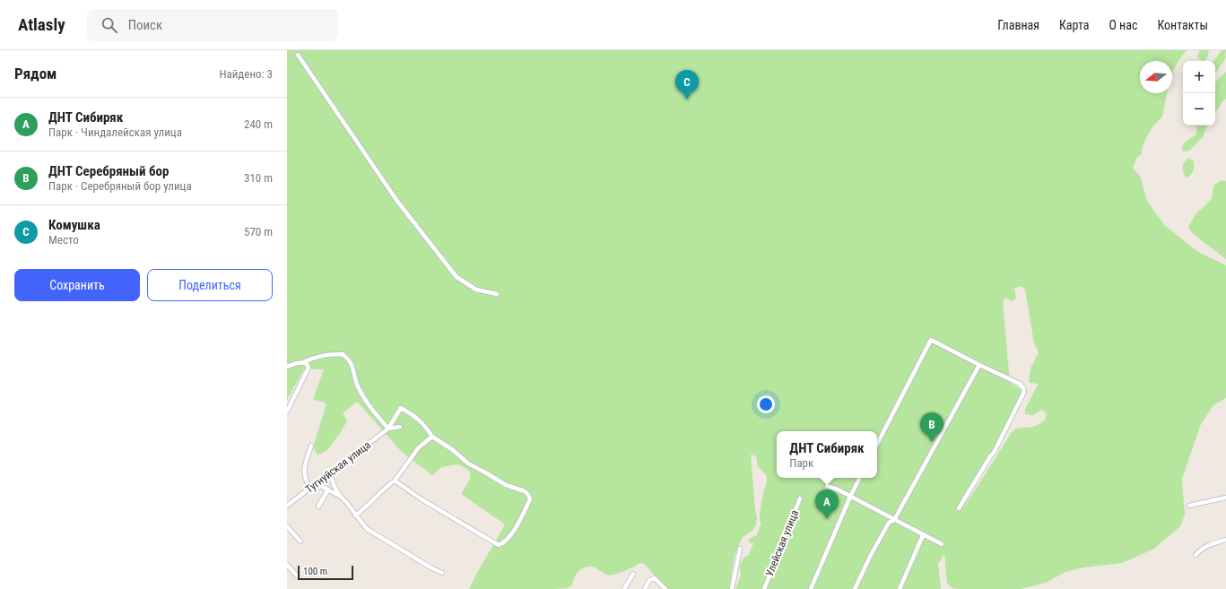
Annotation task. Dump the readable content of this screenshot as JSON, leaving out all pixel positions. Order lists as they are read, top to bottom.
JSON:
{
  "streets": {
    "street": ["Тугнуйская улица", "Улейская улица"]
  },
  "scale_bar": "100 m",
  "north": "left",
  "page": {
    "header": "Atlasly",
    "search": "Поиск",
    "nav": [
      "Главная",
      "Карта",
      "О нас",
      "Контакты"
    ],
    "heading": ["Рядом", "Найдено: 3"],
    "map_buttons": ["+", "−"],
    "pins": ["C", "B", "A"],
    "list": [
      {
        "mark": "A",
        "name": "ДНТ Сибиряк",
        "note": "Парк · Чиндалейская улица",
        "value": "240 m"
      },
      {
        "mark": "B",
        "name": "ДНТ Серебряный бор",
        "note": "Парк · Серебряный бор улица",
        "value": "310 m"
      },
      {
        "mark": "C",
        "name": "Комушка",
        "note": "Место",
        "value": "570 m"
      }
    ],
    "buttons": ["Сохранить", "Поделиться"],
    "popup": ["ДНТ Сибиряк", "Парк"],
    "scale": "100 m"
  }
}
